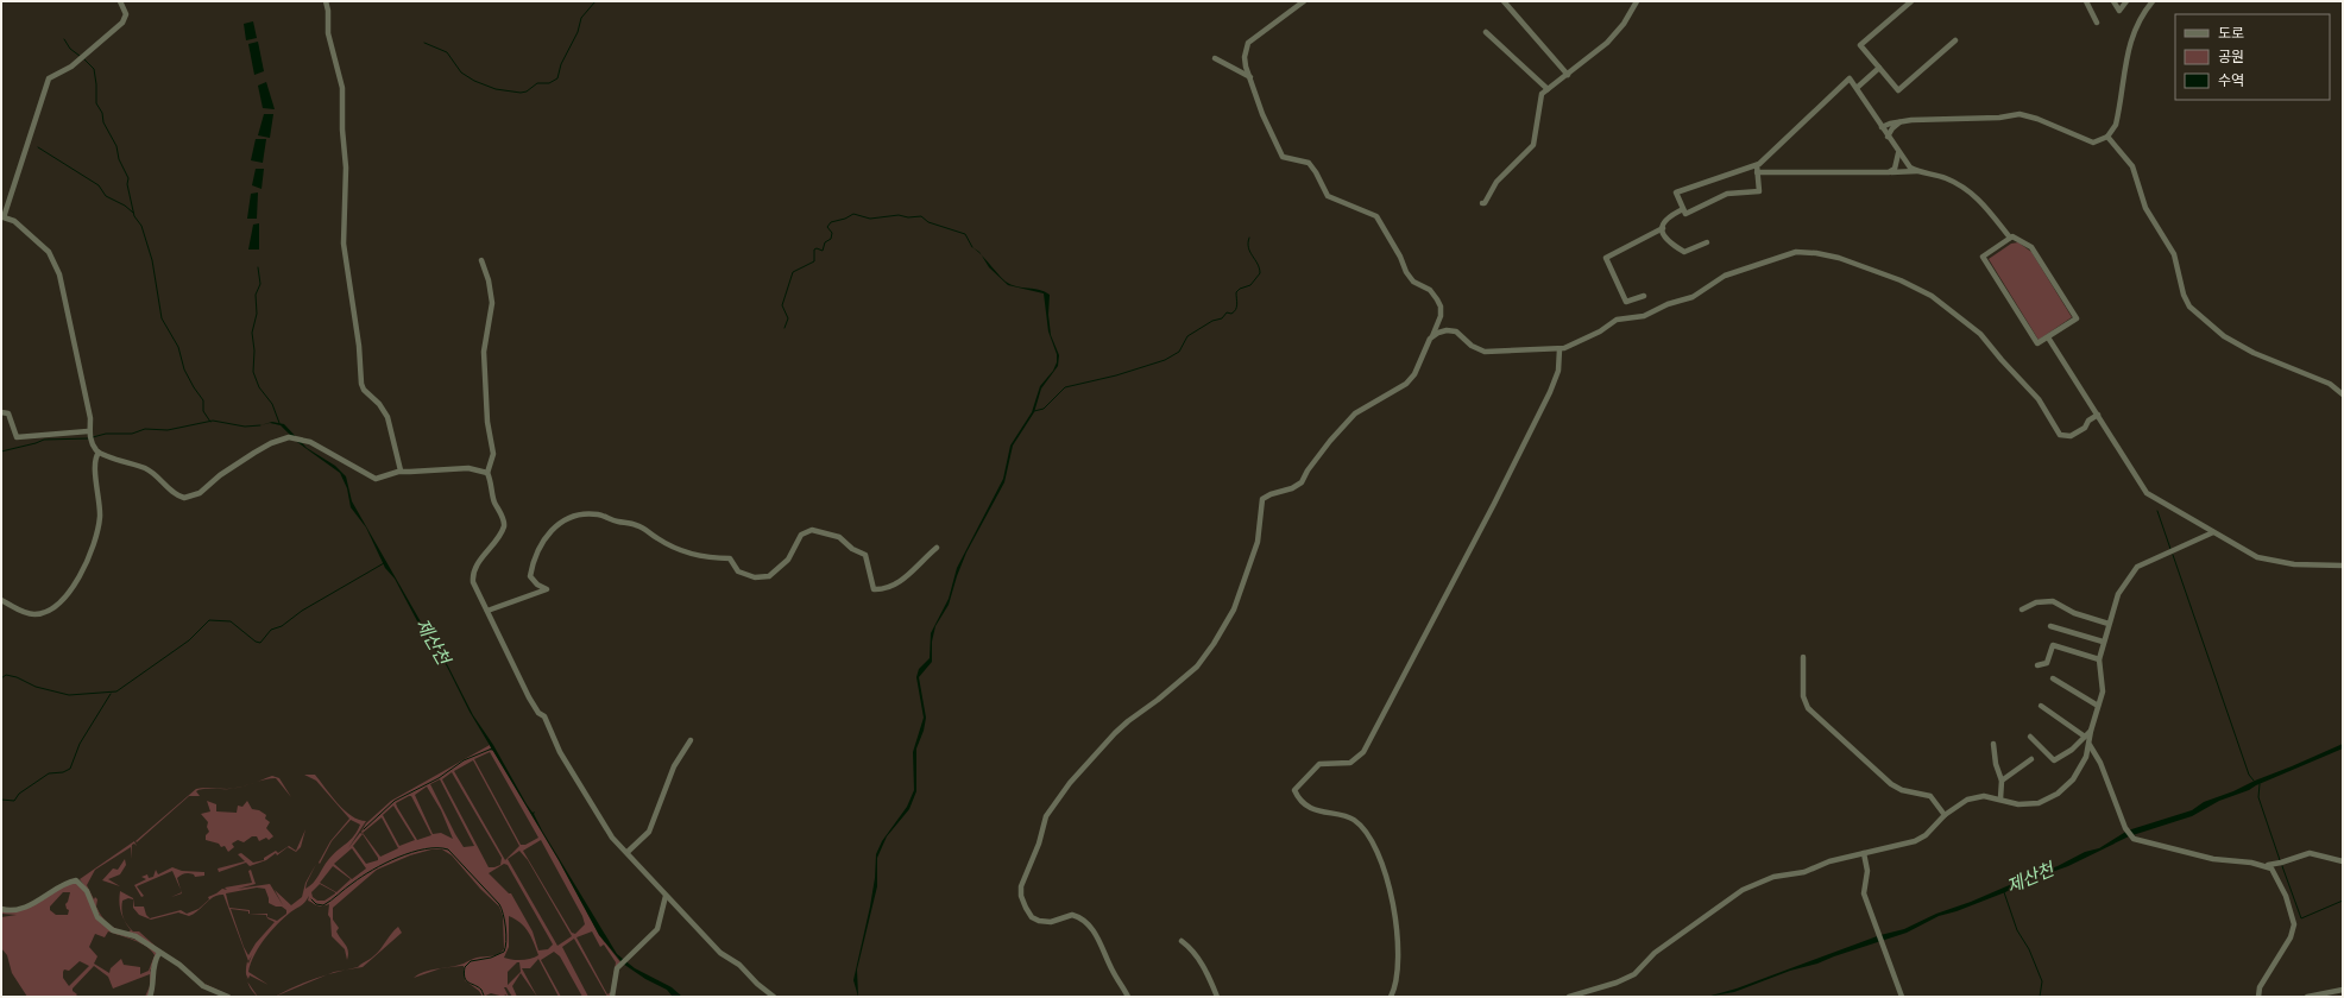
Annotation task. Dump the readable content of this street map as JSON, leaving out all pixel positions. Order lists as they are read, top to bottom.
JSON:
{
  "water": ["제산천"],
  "legend": ["도로", "공원", "수역"]
}
